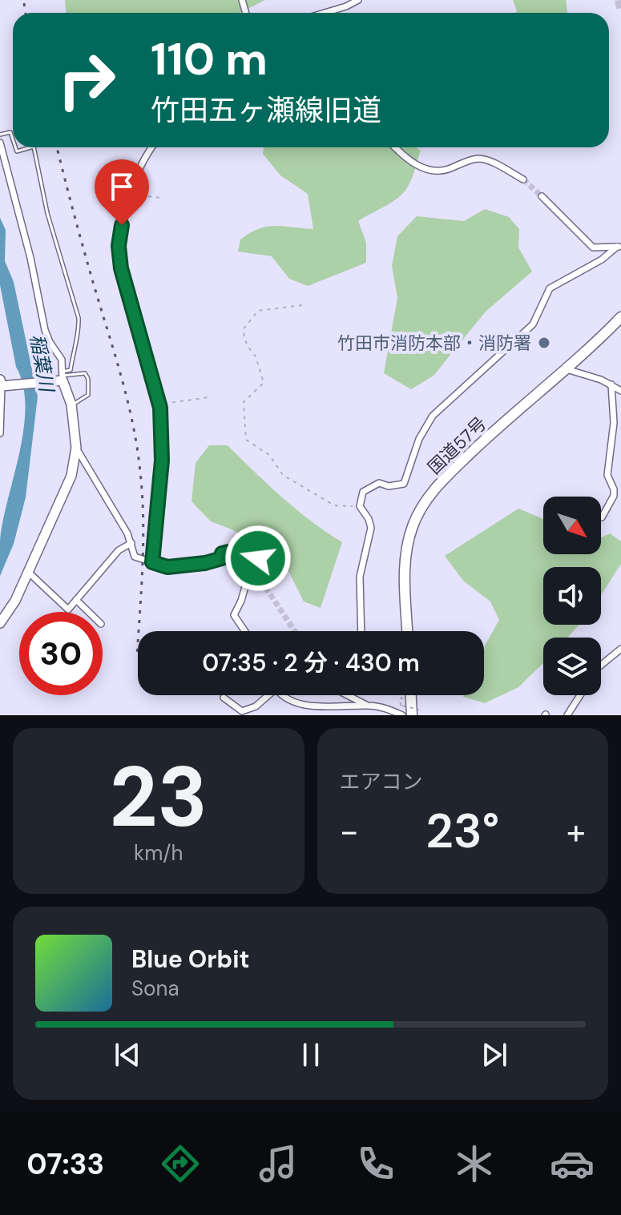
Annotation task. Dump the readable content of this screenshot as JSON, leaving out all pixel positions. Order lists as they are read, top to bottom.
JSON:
{
  "streets": {
    "highway": ["国道57号"]
  },
  "water": ["稲葉川"],
  "places": ["竹田市消防本部・消防署"],
  "north": "bottom right",
  "page": {
    "turn": ["110 m", "竹田五ヶ瀬線旧道"],
    "limit": "30",
    "trip": "07:35 · 2 分 · 430 m",
    "tile": [
      ["23", "km/h"],
      "エアコン"
    ],
    "heat": ["−", "23°", "+"],
    "song": ["Blue Orbit", "Sona"],
    "tabs": "07:33"
  }
}
